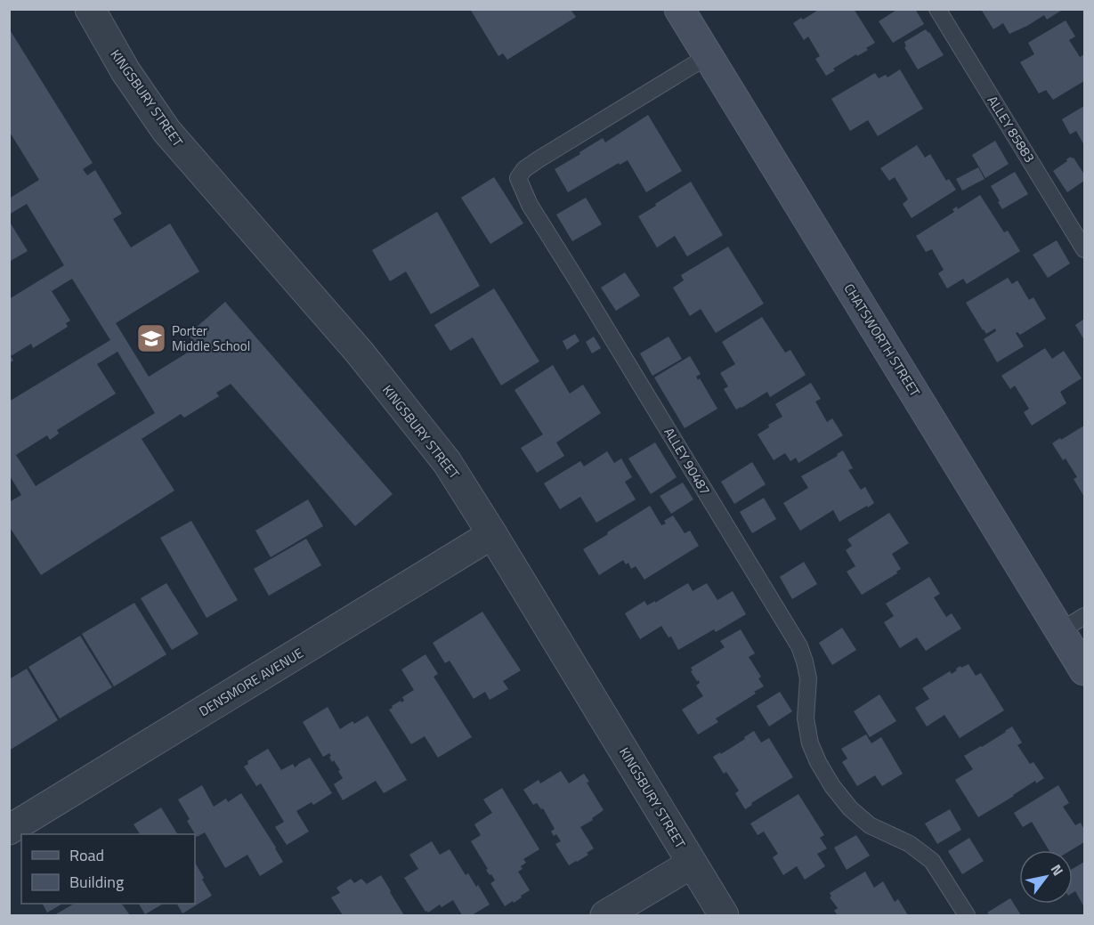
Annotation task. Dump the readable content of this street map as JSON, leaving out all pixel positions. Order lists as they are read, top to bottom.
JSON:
{
  "streets": {
    "main road": ["CHATSWORTH STREET"],
    "street": ["KINGSBURY STREET", "DENSMORE AVENUE"],
    "lane": ["ALLEY 85883", "ALLEY 90487"]
  },
  "crossings": [
    ["KINGSBURY STREET", "DENSMORE AVENUE"],
    ["CHATSWORTH STREET", "ALLEY 90487"]
  ],
  "places": {
    "school or university": ["Porter Middle School"]
  },
  "legend": ["Road", "Building"],
  "north": "top right"
}
